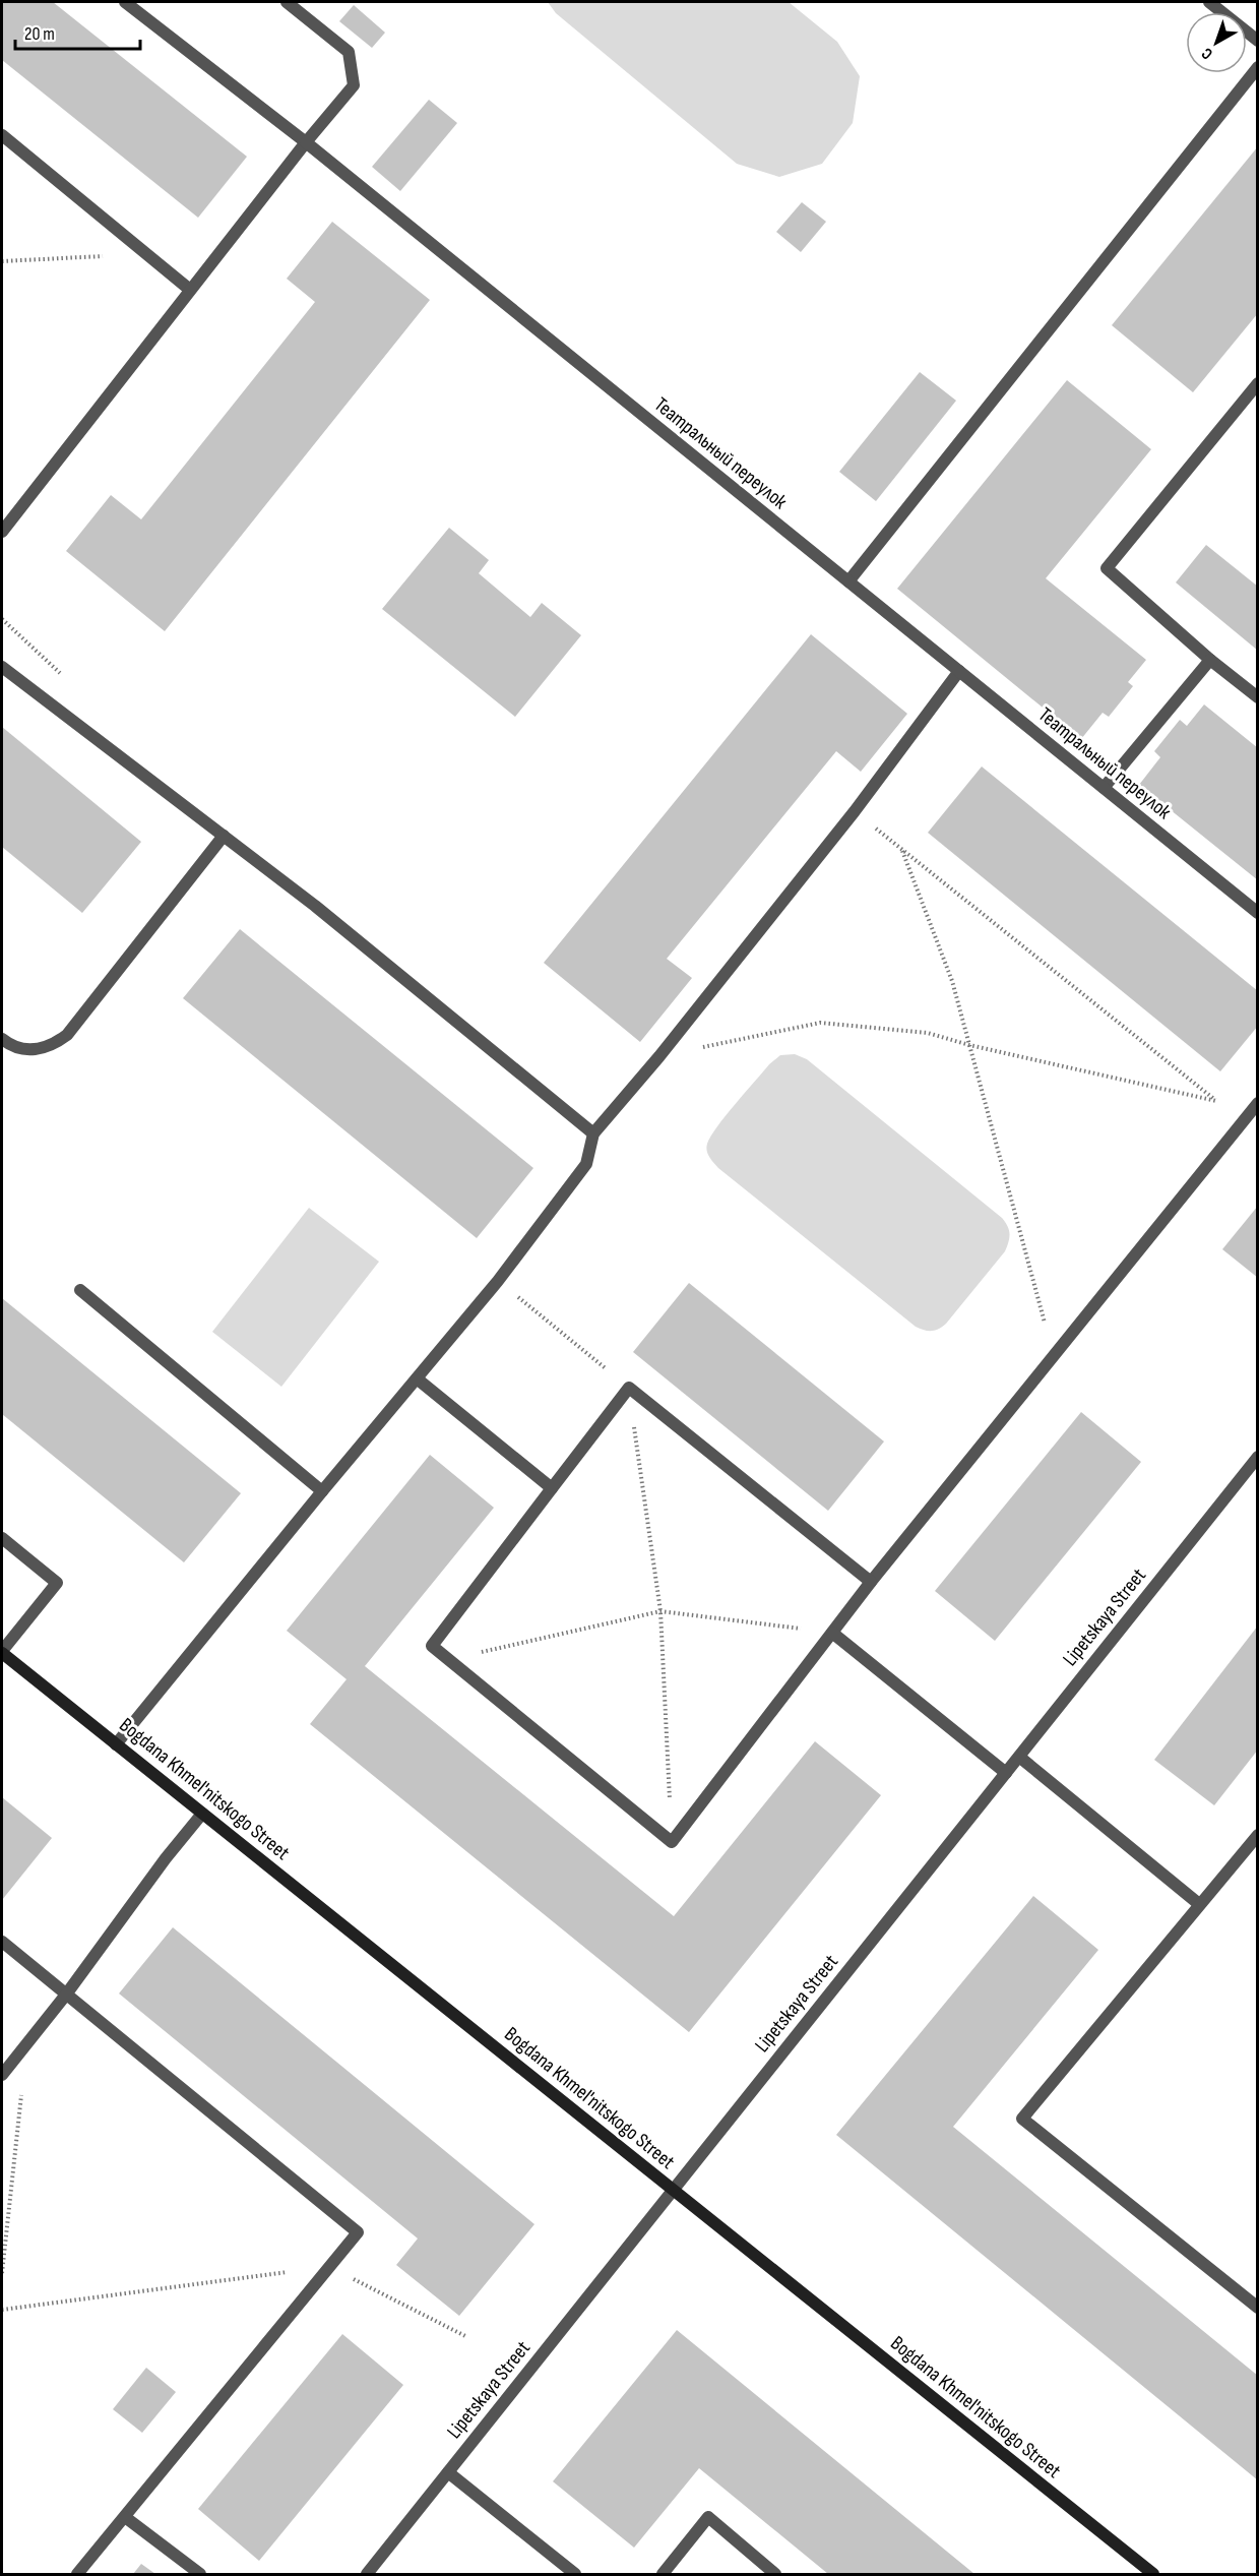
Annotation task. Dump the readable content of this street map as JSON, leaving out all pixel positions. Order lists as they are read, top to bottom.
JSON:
{
  "streets": {
    "main road": ["Bogdana Khmel'nitskogo Street"],
    "street": ["Театральный переулок", "Lipetskaya Street"]
  },
  "crossings": [
    ["Lipetskaya Street", "Bogdana Khmel'nitskogo Street"]
  ],
  "scale_bar": "20 m",
  "north": "bottom left"
}
